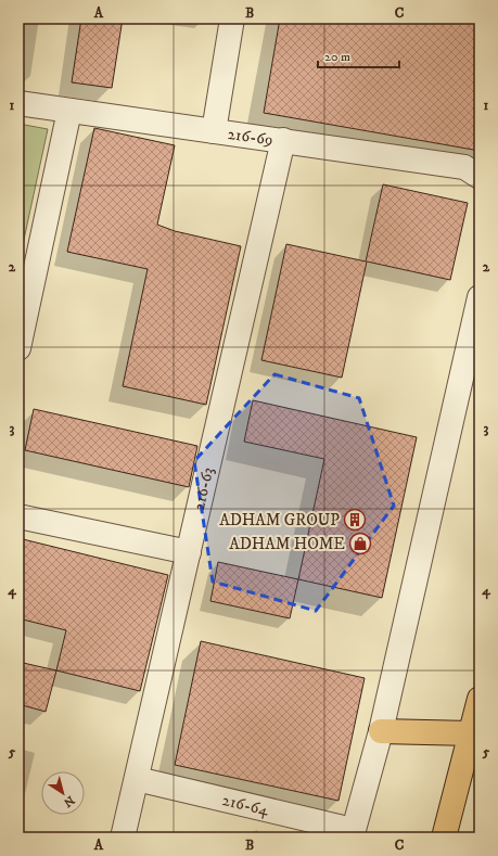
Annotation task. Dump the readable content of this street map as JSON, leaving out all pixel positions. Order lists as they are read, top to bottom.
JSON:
{
  "streets": {
    "street": ["216-69", "216-63", "216-64"]
  },
  "crossings": [
    ["216-69", "216-63"],
    ["216-63", "216-64"]
  ],
  "places": {
    "building": ["ADHAM GROUP"],
    "shop": ["ADHAM HOME"]
  },
  "scale_bar": "20 m",
  "north": "bottom right",
  "grid": {
    "columns": ["A", "B", "C"],
    "rows": [
      "1",
      "2",
      "3",
      "4",
      "5"
    ]
  }
}
